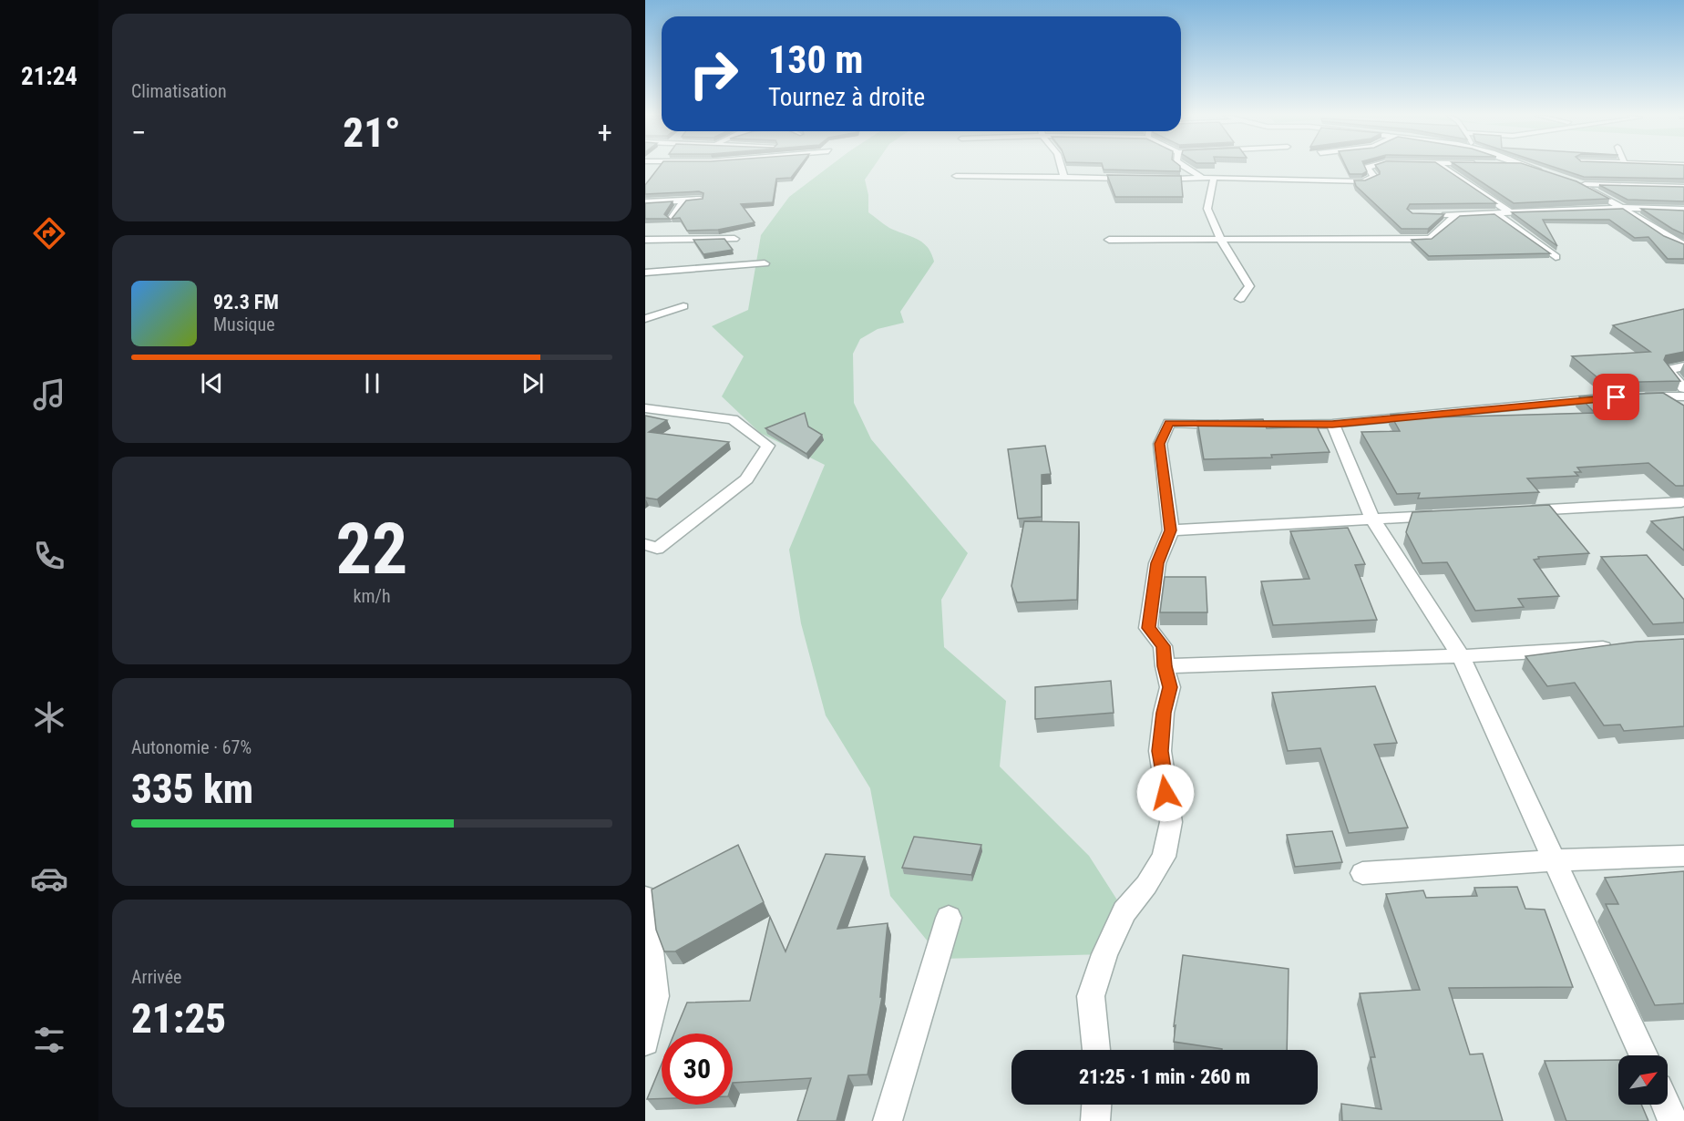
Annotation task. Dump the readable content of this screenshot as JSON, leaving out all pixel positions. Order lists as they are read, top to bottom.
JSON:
{
  "north": "top right",
  "page": {
    "tabs": "21:24",
    "tile": [
      "Climatisation",
      ["22", "km/h"],
      ["Autonomie · 67%", "335 km"],
      ["Arrivée", "21:25"]
    ],
    "turn": ["130 m", "Tournez à droite"],
    "heat": ["−", "21°", "+"],
    "song": ["92.3 FM", "Musique"],
    "limit": "30",
    "trip": "21:25 · 1 min · 260 m"
  }
}
